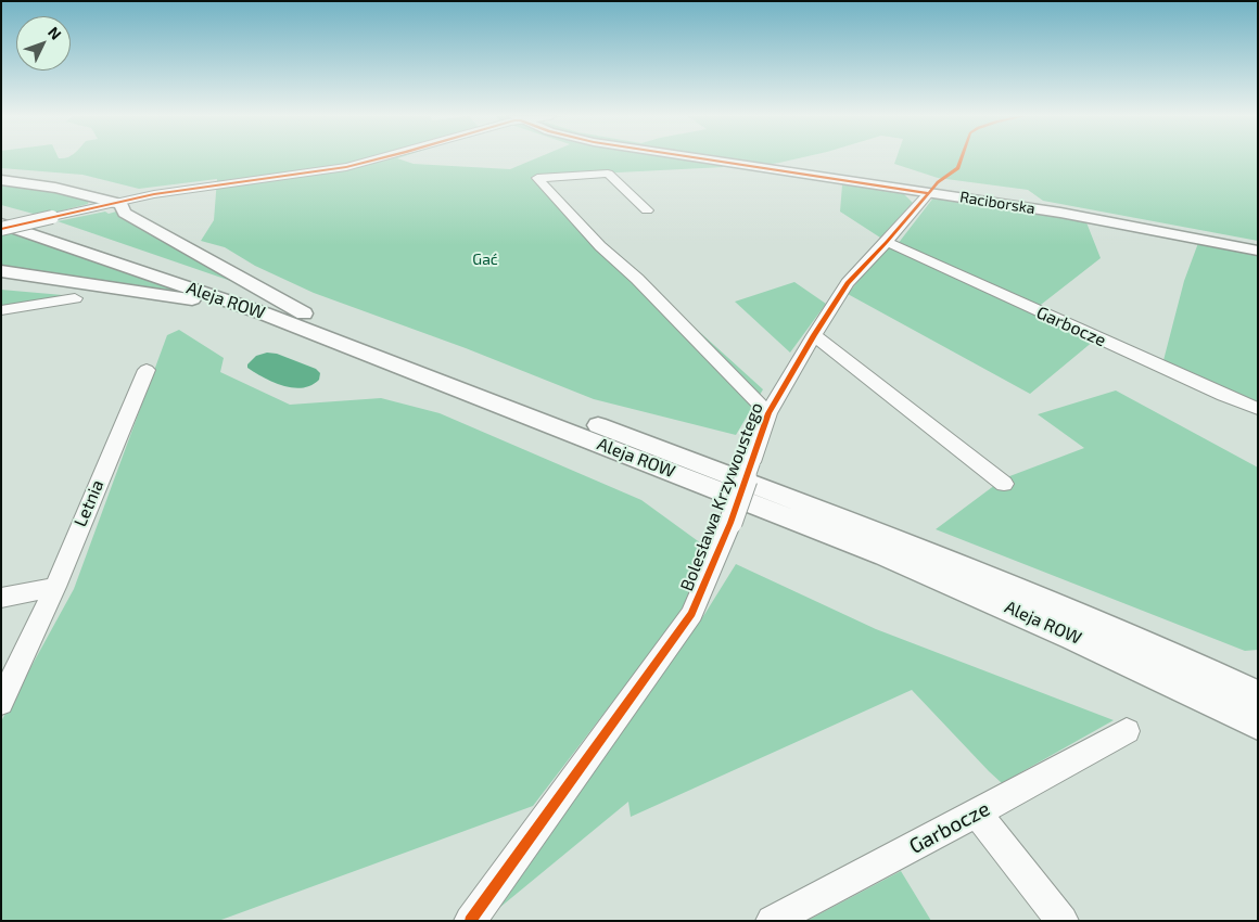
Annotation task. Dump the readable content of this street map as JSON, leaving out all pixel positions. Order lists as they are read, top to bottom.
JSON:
{
  "streets": {
    "main road": ["Raciborska", "Aleja ROW"],
    "street": ["Garbocze", "Bolesława Krzywoustego", "Letnia"]
  },
  "crossings": [
    ["Raciborska", "Bolesława Krzywoustego"],
    ["Garbocze", "Bolesława Krzywoustego"]
  ],
  "parks": ["Gać"],
  "north": "top right"
}
